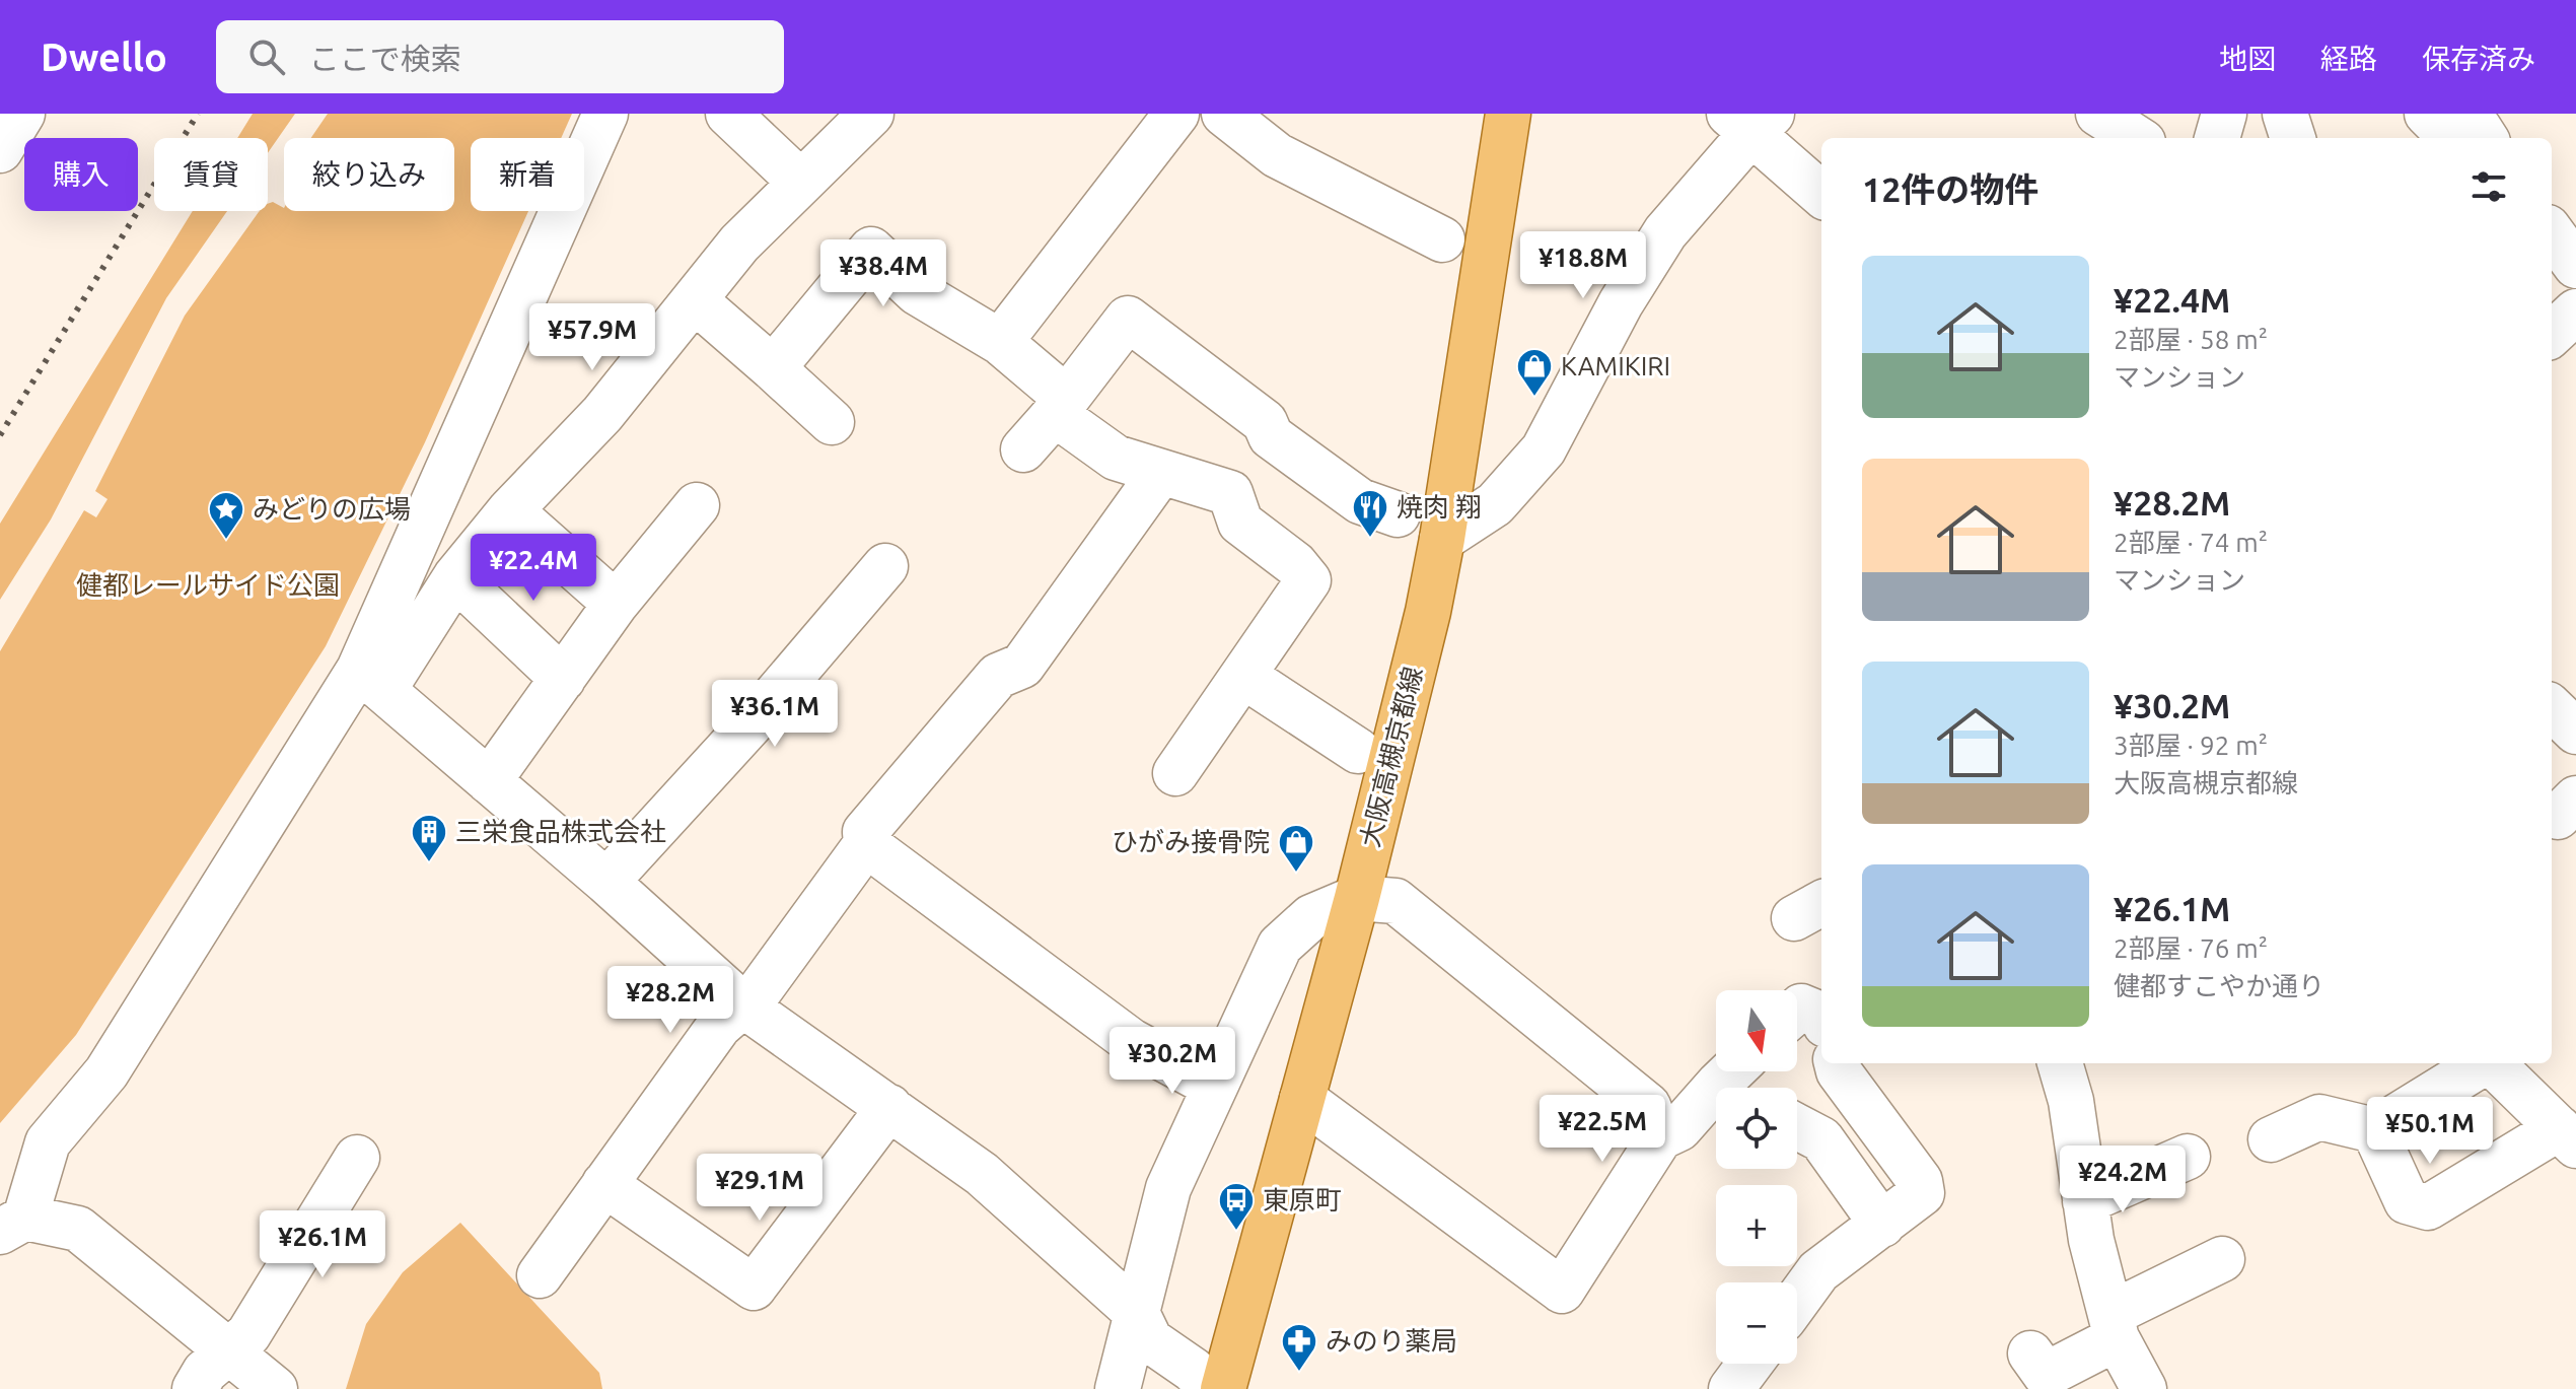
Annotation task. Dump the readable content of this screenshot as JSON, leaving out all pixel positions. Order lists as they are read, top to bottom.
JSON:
{
  "streets": {
    "main road": ["大阪高槻京都線"]
  },
  "parks": ["健都レールサイド公園"],
  "places": {
    "shop": ["KAMIKIRI", "ひがみ接骨院"],
    "restaurant": ["焼肉 翔"],
    "place": ["みどりの広場"],
    "building": ["三栄食品株式会社"],
    "bus stop": ["東原町"],
    "pharmacy": ["みのり薬局"]
  },
  "north": "bottom",
  "page": {
    "header": "Dwello",
    "search": "ここで検索",
    "nav": ["地図", "経路", "保存済み"],
    "chip": [
      "購入",
      "賃貸",
      "絞り込み",
      "新着"
    ],
    "heading": "12件の物件",
    "price": [
      "¥18.8M",
      "¥38.4M",
      "¥57.9M",
      "¥22.4M",
      "¥36.1M",
      "¥28.2M",
      "¥30.2M",
      "¥22.5M",
      "¥50.1M",
      "¥24.2M",
      "¥29.1M",
      "¥26.1M"
    ],
    "list": [
      {
        "name": "¥22.4M",
        "note": "2部屋 · 58 m² · マンション"
      },
      {
        "name": "¥28.2M",
        "note": "2部屋 · 74 m² · マンション"
      },
      {
        "name": "¥30.2M",
        "note": "3部屋 · 92 m² · 大阪高槻京都線"
      },
      {
        "name": "¥26.1M",
        "note": "2部屋 · 76 m² · 健都すこやか通り"
      }
    ],
    "map_buttons": ["+", "−"]
  }
}
